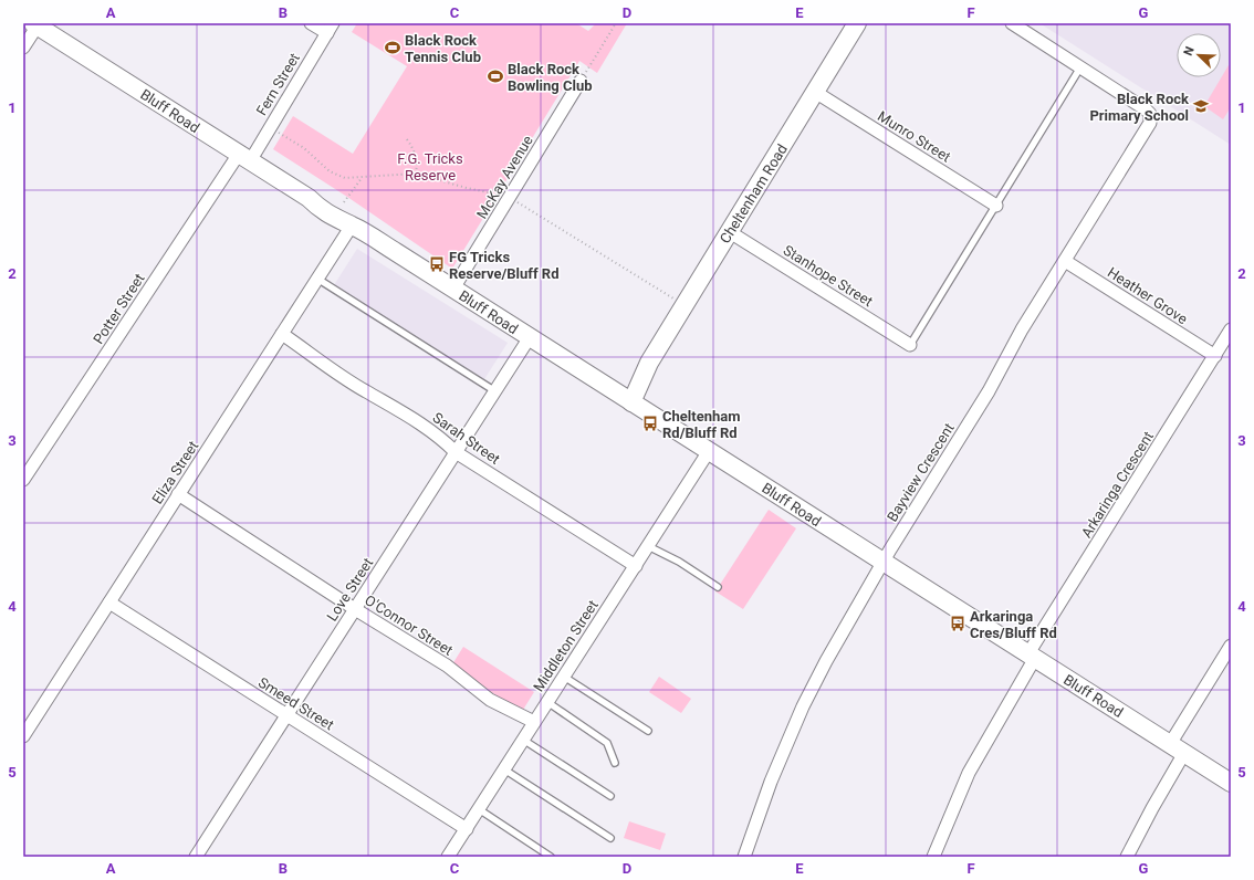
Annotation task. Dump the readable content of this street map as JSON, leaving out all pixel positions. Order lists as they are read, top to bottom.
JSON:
{
  "streets": {
    "main road": ["Bluff Road", "Cheltenham Road"],
    "street": [
      "Fern Street",
      "Munro Street",
      "McKay Avenue",
      "Stanhope Street",
      "Heather Grove",
      "Potter Street",
      "Sarah Street",
      "Eliza Street",
      "Bayview Crescent",
      "Arkaringa Crescent",
      "Love Street",
      "O'Connor Street",
      "Middleton Street",
      "Smeed Street"
    ]
  },
  "crossings": [
    ["Fern Street", "Bluff Road"],
    ["Fern Street", "Potter Street"],
    ["Bluff Road", "McKay Avenue"],
    ["Bluff Road", "Cheltenham Road"],
    ["Bluff Road", "Potter Street"],
    ["Bluff Road", "Eliza Street"],
    ["Bluff Road", "Bayview Crescent"],
    ["Bluff Road", "Arkaringa Crescent"],
    ["Bluff Road", "Love Street"],
    ["Bluff Road", "Middleton Street"],
    ["Munro Street", "Cheltenham Road"],
    ["Cheltenham Road", "Stanhope Street"],
    ["Heather Grove", "Bayview Crescent"],
    ["Heather Grove", "Arkaringa Crescent"],
    ["Sarah Street", "Eliza Street"],
    ["Sarah Street", "Love Street"],
    ["Sarah Street", "Middleton Street"],
    ["Eliza Street", "O'Connor Street"],
    ["Eliza Street", "Smeed Street"],
    ["Love Street", "O'Connor Street"],
    ["Love Street", "Smeed Street"],
    ["O'Connor Street", "Middleton Street"],
    ["Middleton Street", "Smeed Street"]
  ],
  "parks": ["F.G. Tricks Reserve"],
  "places": {
    "sports": ["Black Rock Tennis Club", "Black Rock Bowling Club"],
    "school or university": ["Black Rock Primary School"],
    "bus stop": ["FG Tricks Reserve/Bluff Rd", "Cheltenham Rd/Bluff Rd", "Arkaringa Cres/Bluff Rd"]
  },
  "north": "top left",
  "grid": {
    "columns": [
      "A",
      "B",
      "C",
      "D",
      "E",
      "F",
      "G"
    ],
    "rows": [
      "1",
      "2",
      "3",
      "4",
      "5"
    ]
  }
}
